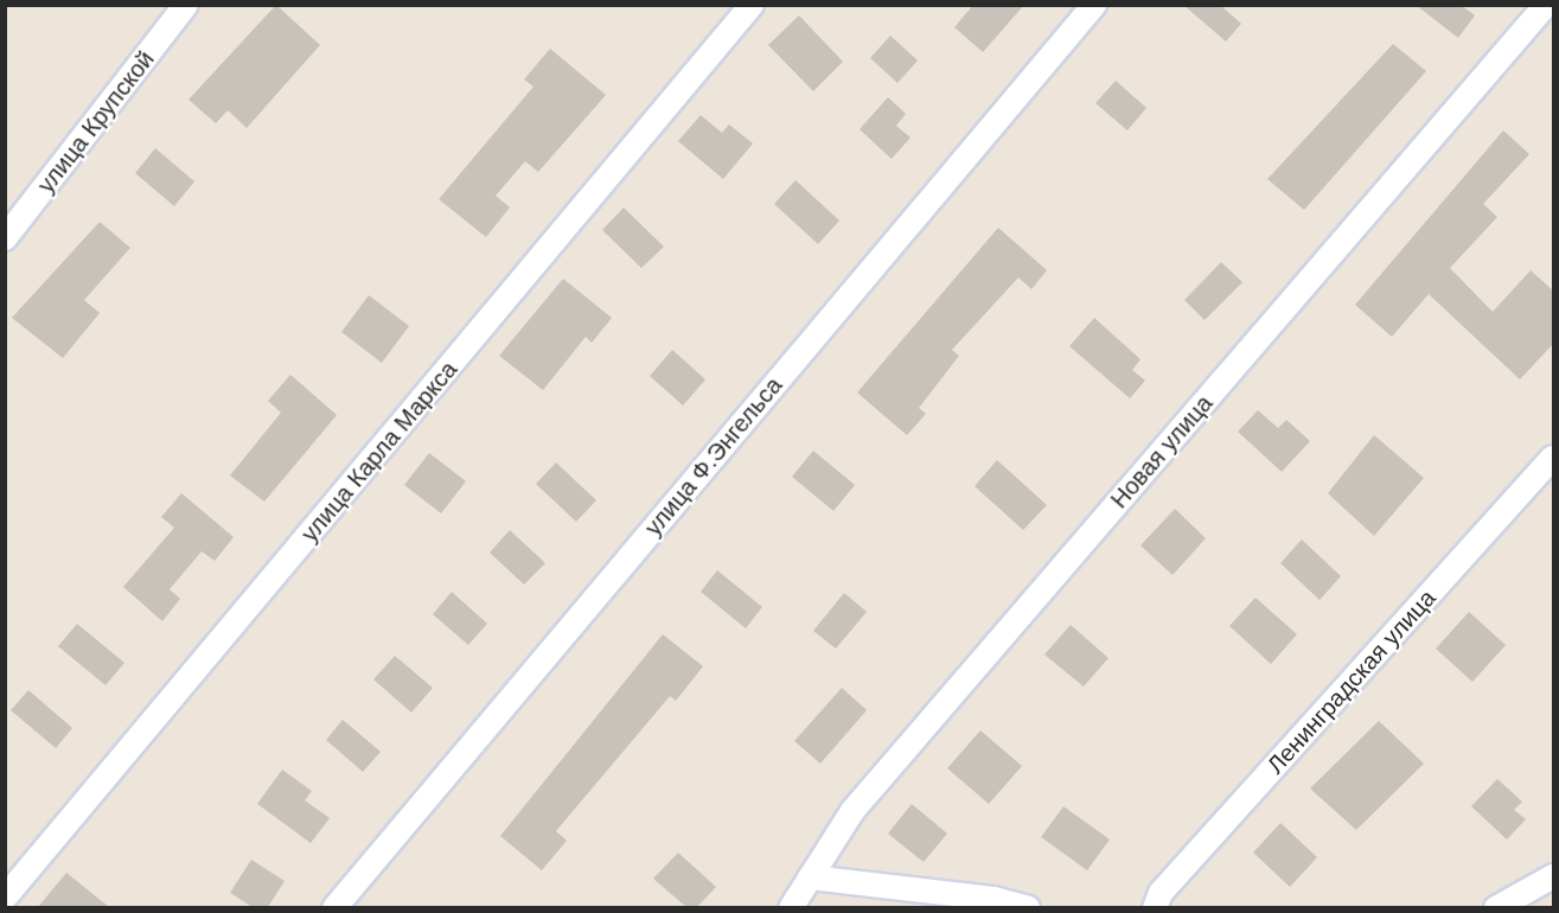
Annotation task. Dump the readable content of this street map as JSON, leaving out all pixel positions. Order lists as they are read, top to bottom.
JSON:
{
  "streets": {
    "street": [
      "улица Крупской",
      "улица Карла Маркса",
      "Новая улица",
      "улица Ф.Энгельса",
      "Ленинградская улица"
    ]
  }
}
